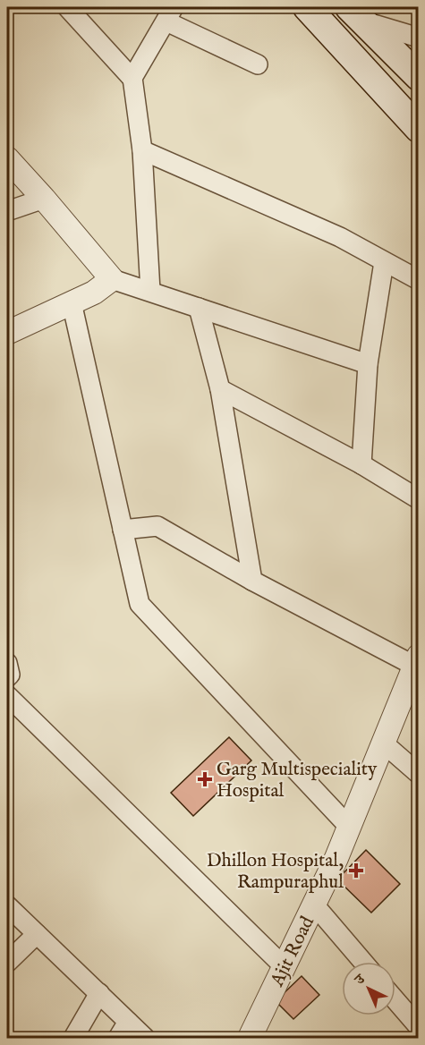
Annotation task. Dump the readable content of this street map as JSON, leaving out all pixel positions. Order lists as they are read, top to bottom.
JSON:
{
  "streets": {
    "street": ["Ajit Road"]
  },
  "places": {
    "health": ["Garg Multispeciality Hospital", "Dhillon Hospital, Rampuraphul"]
  },
  "north": "top left"
}
